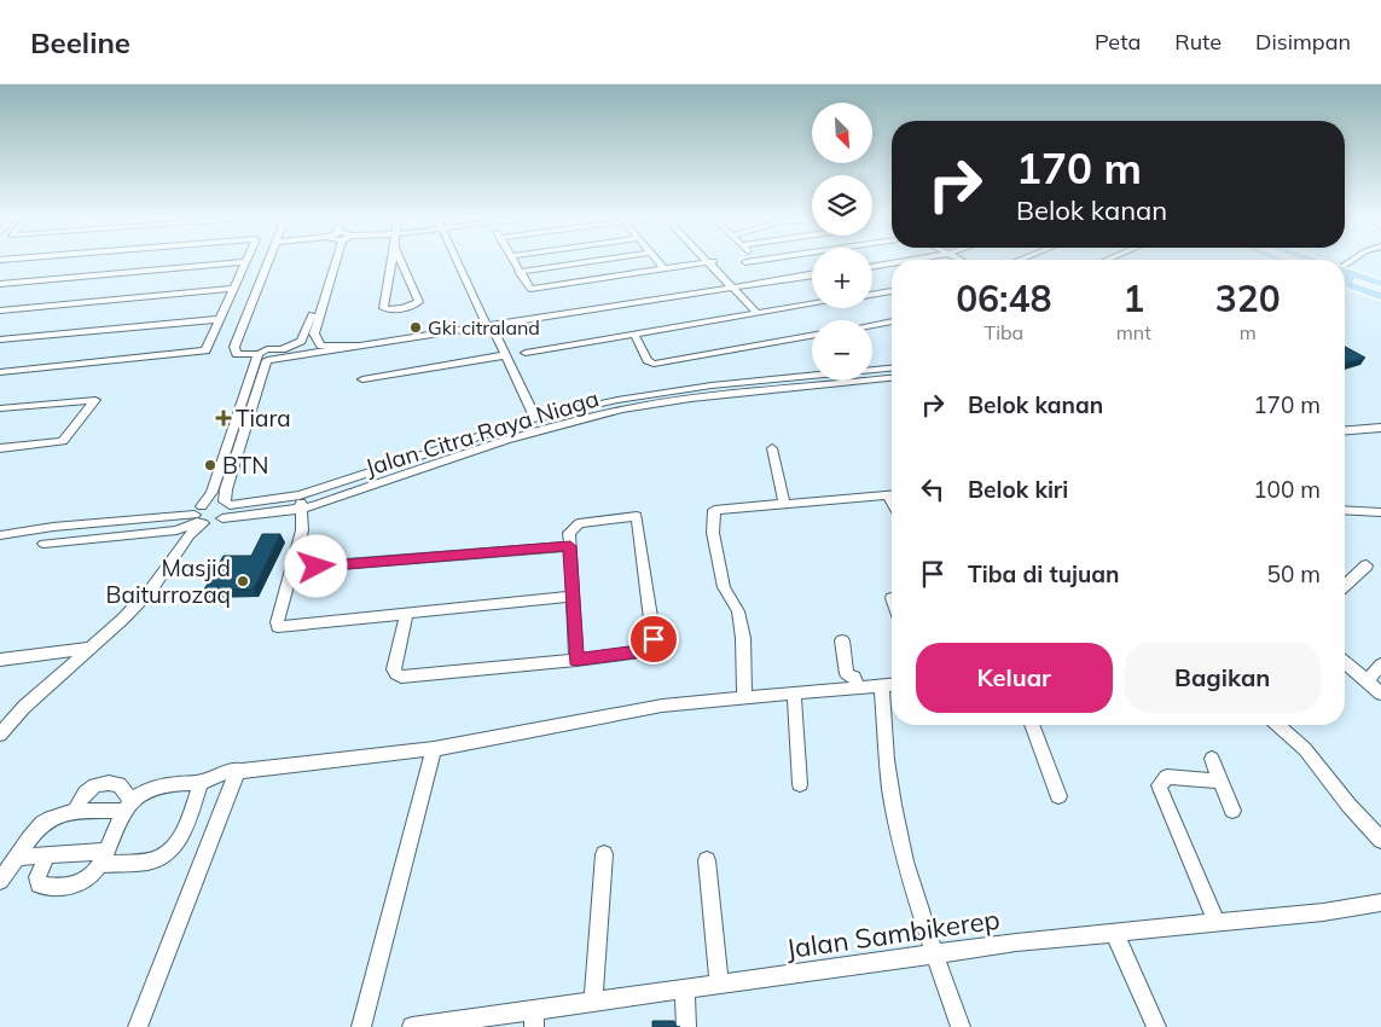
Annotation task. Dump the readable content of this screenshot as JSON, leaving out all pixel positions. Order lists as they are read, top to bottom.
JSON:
{
  "streets": {
    "street": ["Jalan Citra Raya Niaga", "Jalan Sambikerep"]
  },
  "places": {
    "other": ["Gki citraland", "BTN", "Masjid Baiturrozaq"],
    "health": ["Tiara"]
  },
  "north": "bottom right",
  "page": {
    "header": "Beeline",
    "nav": ["Peta", "Rute", "Disimpan"],
    "map_buttons": ["+", "−"],
    "turn": ["170 m", "Belok kanan"],
    "eta": [
      "06:48",
      "Tiba",
      "1",
      "mnt",
      "320",
      "m"
    ],
    "list": [
      {
        "name": "Belok kanan",
        "value": "170 m"
      },
      {
        "name": "Belok kiri",
        "value": "100 m"
      },
      {
        "name": "Tiba di tujuan",
        "value": "50 m"
      }
    ],
    "buttons": ["Keluar", "Bagikan"]
  }
}
